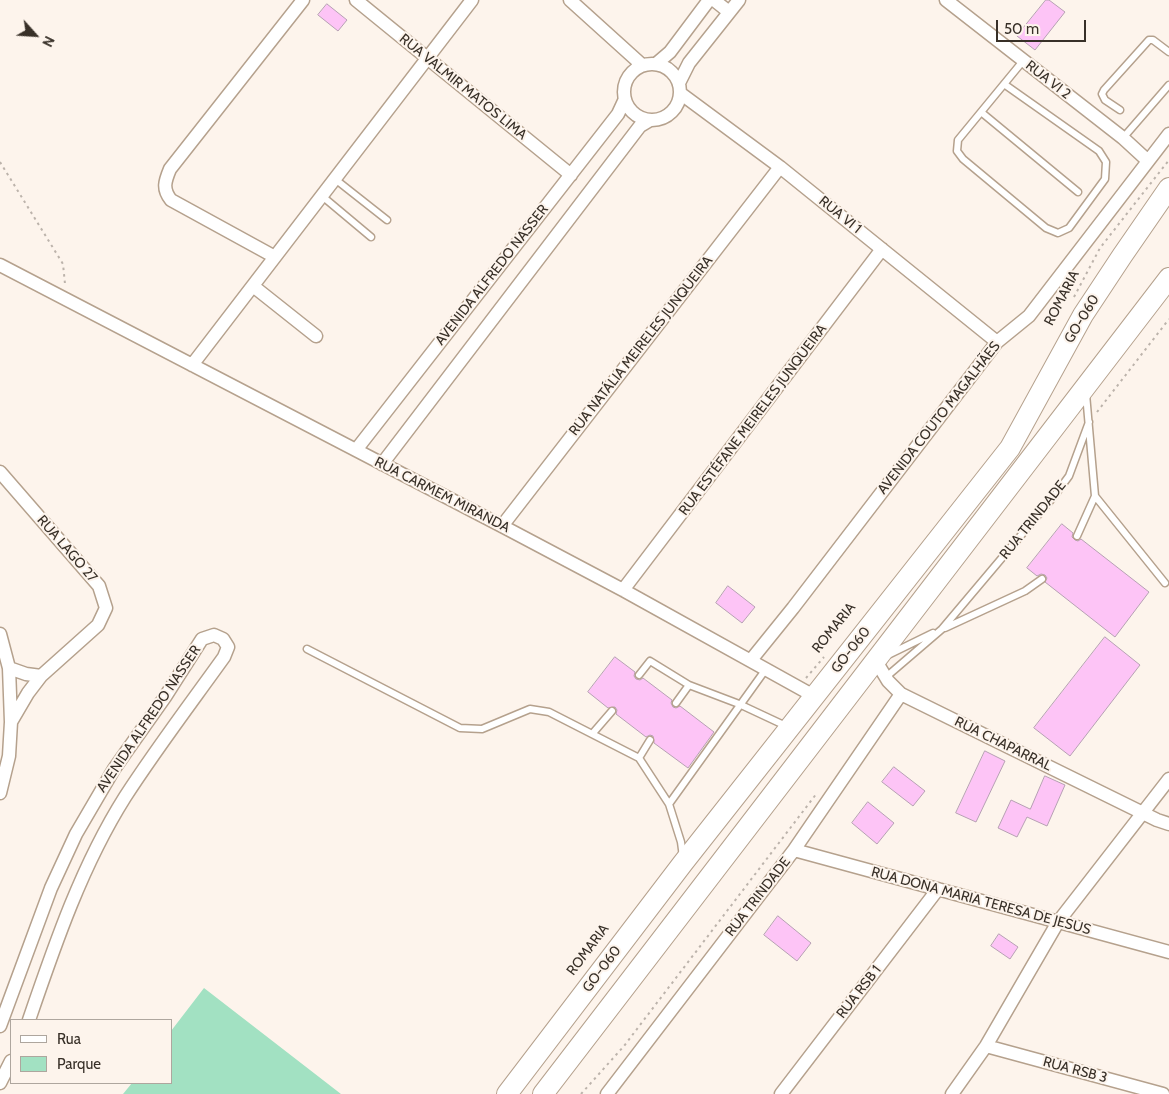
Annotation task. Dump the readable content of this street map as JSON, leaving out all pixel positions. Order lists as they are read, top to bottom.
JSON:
{
  "streets": {
    "main road": ["GO-060"],
    "street": [
      "RUA VI 2",
      "RUA VALMIR MATOS LIMA",
      "RUA VI 1",
      "AVENIDA ALFREDO NASSER",
      "RUA NATÁLIA MEIRELES JUNQUEIRA",
      "AVENIDA COUTO MAGALHÃES",
      "RUA ESTÉFANE MEIRELES JUNQUEIRA",
      "RUA CARMEM MIRANDA",
      "RUA TRINDADE",
      "RUA LAGO 27",
      "RUA CHAPARRAL",
      "RUA DONA MARIA TERESA DE JESUS",
      "RUA RSB 1",
      "RUA RSB 3"
    ],
    "path": ["ROMARIA"]
  },
  "crossings": [
    ["RUA VI 2", "AVENIDA COUTO MAGALHÃES"],
    ["RUA VALMIR MATOS LIMA", "AVENIDA ALFREDO NASSER"],
    ["RUA VI 1", "AVENIDA ALFREDO NASSER"],
    ["RUA VI 1", "RUA NATÁLIA MEIRELES JUNQUEIRA"],
    ["RUA VI 1", "AVENIDA COUTO MAGALHÃES"],
    ["RUA VI 1", "RUA ESTÉFANE MEIRELES JUNQUEIRA"],
    ["AVENIDA ALFREDO NASSER", "RUA CARMEM MIRANDA"],
    ["ROMARIA", "GO-060"],
    ["ROMARIA", "RUA CARMEM MIRANDA"],
    ["GO-060", "RUA CARMEM MIRANDA"],
    ["GO-060", "RUA TRINDADE"],
    ["GO-060", "RUA CHAPARRAL"],
    ["RUA NATÁLIA MEIRELES JUNQUEIRA", "RUA CARMEM MIRANDA"],
    ["AVENIDA COUTO MAGALHÃES", "RUA CARMEM MIRANDA"],
    ["RUA ESTÉFANE MEIRELES JUNQUEIRA", "RUA CARMEM MIRANDA"],
    ["RUA TRINDADE", "RUA CHAPARRAL"],
    ["RUA TRINDADE", "RUA DONA MARIA TERESA DE JESUS"],
    ["RUA DONA MARIA TERESA DE JESUS", "RUA RSB 1"]
  ],
  "legend": ["Rua", "Parque"],
  "scale_bar": "50 m",
  "north": "bottom right"
}
